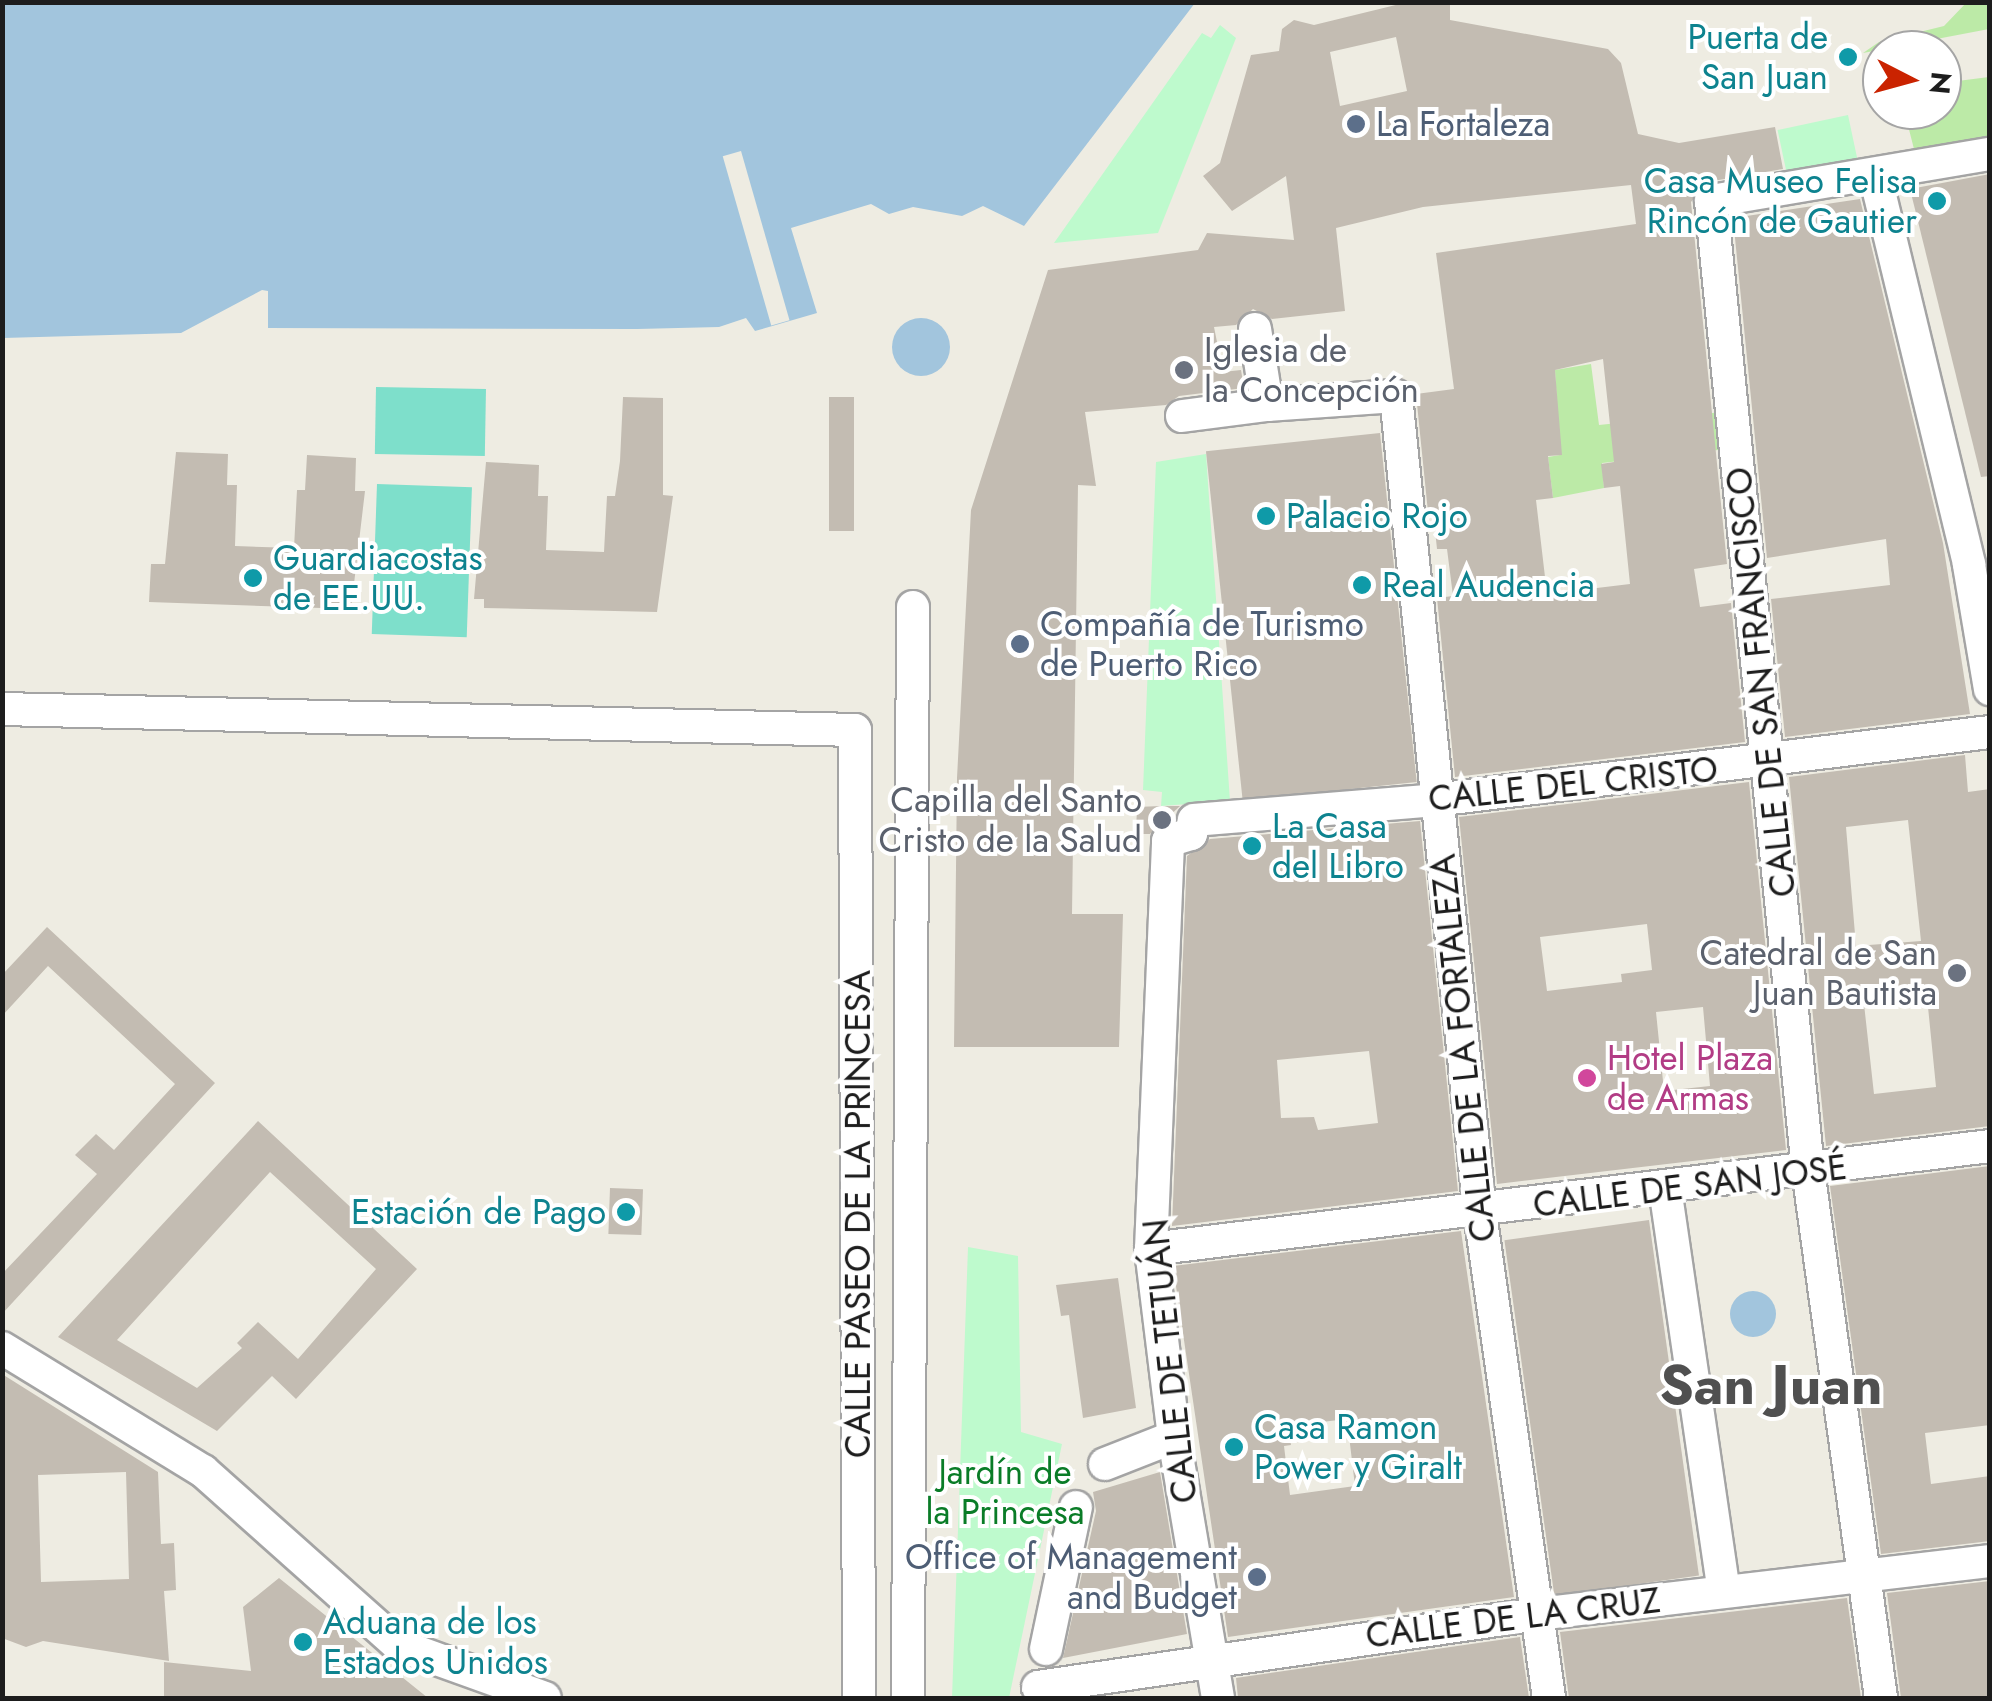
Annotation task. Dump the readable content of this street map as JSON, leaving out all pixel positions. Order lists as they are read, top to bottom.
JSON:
{
  "streets": {
    "street": [
      "CALLE DE SAN FRANCISCO",
      "CALLE DEL CRISTO",
      "CALLE DE LA FORTALEZA",
      "CALLE DE SAN JOSÉ",
      "CALLE PASEO DE LA PRINCESA",
      "CALLE DE TETUÁN",
      "CALLE DE LA CRUZ"
    ]
  },
  "crossings": [
    ["CALLE DE SAN FRANCISCO", "CALLE DEL CRISTO"],
    ["CALLE DE SAN FRANCISCO", "CALLE DE SAN JOSÉ"],
    ["CALLE DE SAN FRANCISCO", "CALLE DE LA CRUZ"],
    ["CALLE DEL CRISTO", "CALLE DE LA FORTALEZA"],
    ["CALLE DEL CRISTO", "CALLE DE TETUÁN"],
    ["CALLE DE LA FORTALEZA", "CALLE DE SAN JOSÉ"],
    ["CALLE DE LA FORTALEZA", "CALLE DE LA CRUZ"],
    ["CALLE DE SAN JOSÉ", "CALLE DE TETUÁN"],
    ["CALLE DE TETUÁN", "CALLE DE LA CRUZ"]
  ],
  "districts": ["San Juan"],
  "parks": ["Jardín de la Princesa"],
  "places": [
    "Puerta de San Juan",
    "La Fortaleza",
    "Casa Museo Felisa Rincón de Gautier",
    "Iglesia de la Concepción",
    "Palacio Rojo",
    "Guardiacostas de EE.UU.",
    "Real Audencia",
    "Compañía de Turismo de Puerto Rico",
    "Capilla del Santo Cristo de la Salud",
    "La Casa del Libro",
    "Catedral de San Juan Bautista",
    "Hotel Plaza de Armas",
    "Estación de Pago",
    "Casa Ramon Power y Giralt",
    "Office of Management and Budget",
    "Aduana de los Estados Unidos"
  ],
  "north": "right"
}
